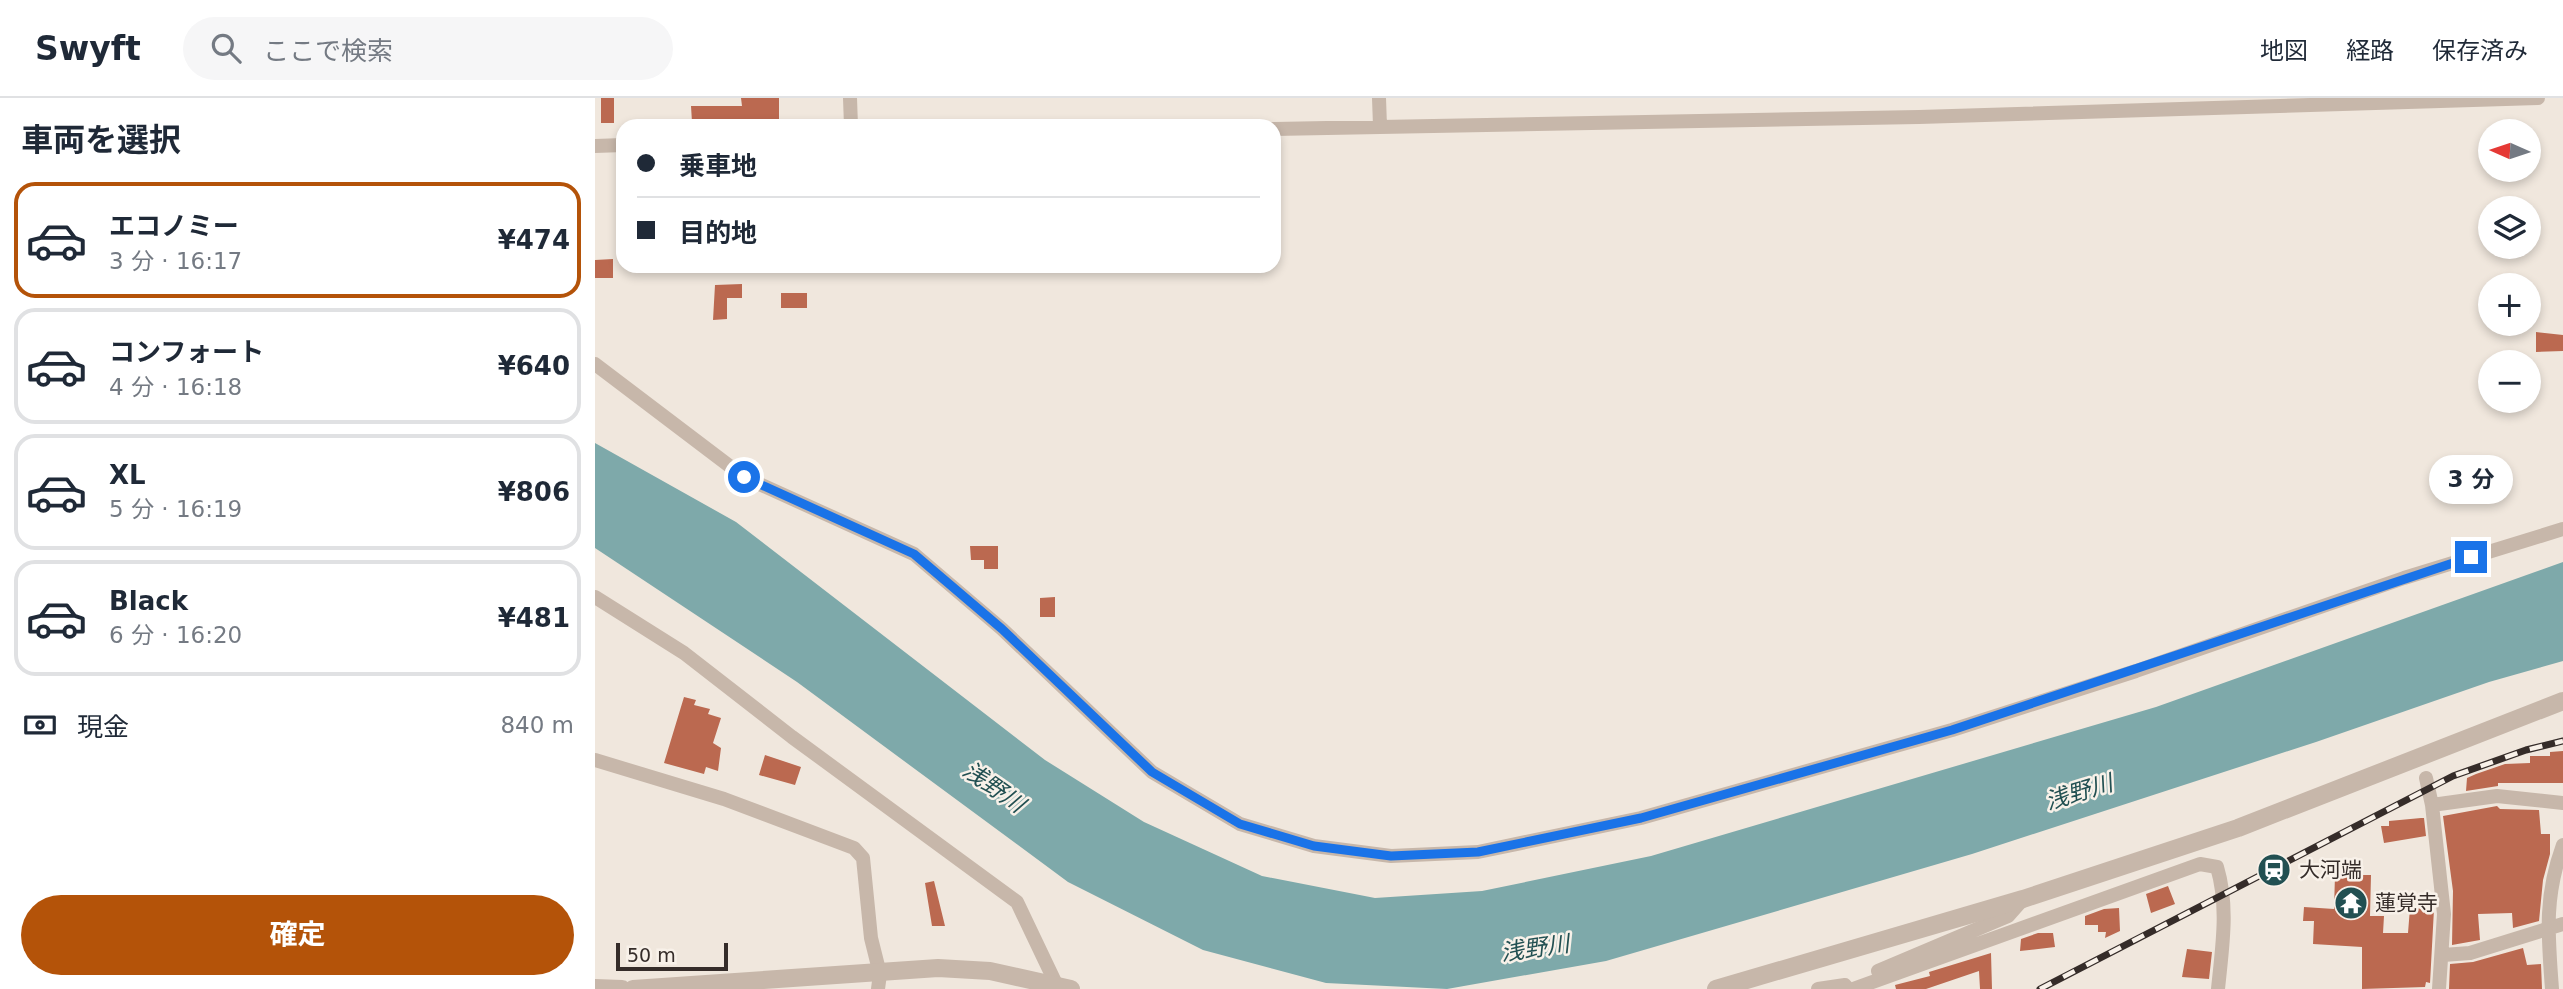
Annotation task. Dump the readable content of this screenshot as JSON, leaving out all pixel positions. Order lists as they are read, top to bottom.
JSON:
{
  "water": ["浅野川"],
  "places": {
    "station": ["大河端"],
    "temple": ["蓮覚寺"]
  },
  "scale_bar": "50 m",
  "north": "left",
  "page": {
    "header": "Swyft",
    "search": "ここで検索",
    "nav": ["地図", "経路", "保存済み"],
    "heading": "車両を選択",
    "map_buttons": ["+", "−"],
    "banner": ["乗車地", "目的地"],
    "list": [
      {
        "name": "エコノミー",
        "note": "3 分 · 16:17",
        "value": "¥474"
      },
      {
        "name": "コンフォート",
        "note": "4 分 · 16:18",
        "value": "¥640"
      },
      {
        "name": "XL",
        "note": "5 分 · 16:19",
        "value": "¥806"
      },
      {
        "name": "Black",
        "note": "6 分 · 16:20",
        "value": "¥481"
      }
    ],
    "bubble": "3 分",
    "pay": ["現金", "840 m"],
    "buttons": "確定",
    "scale": "50 m"
  }
}
